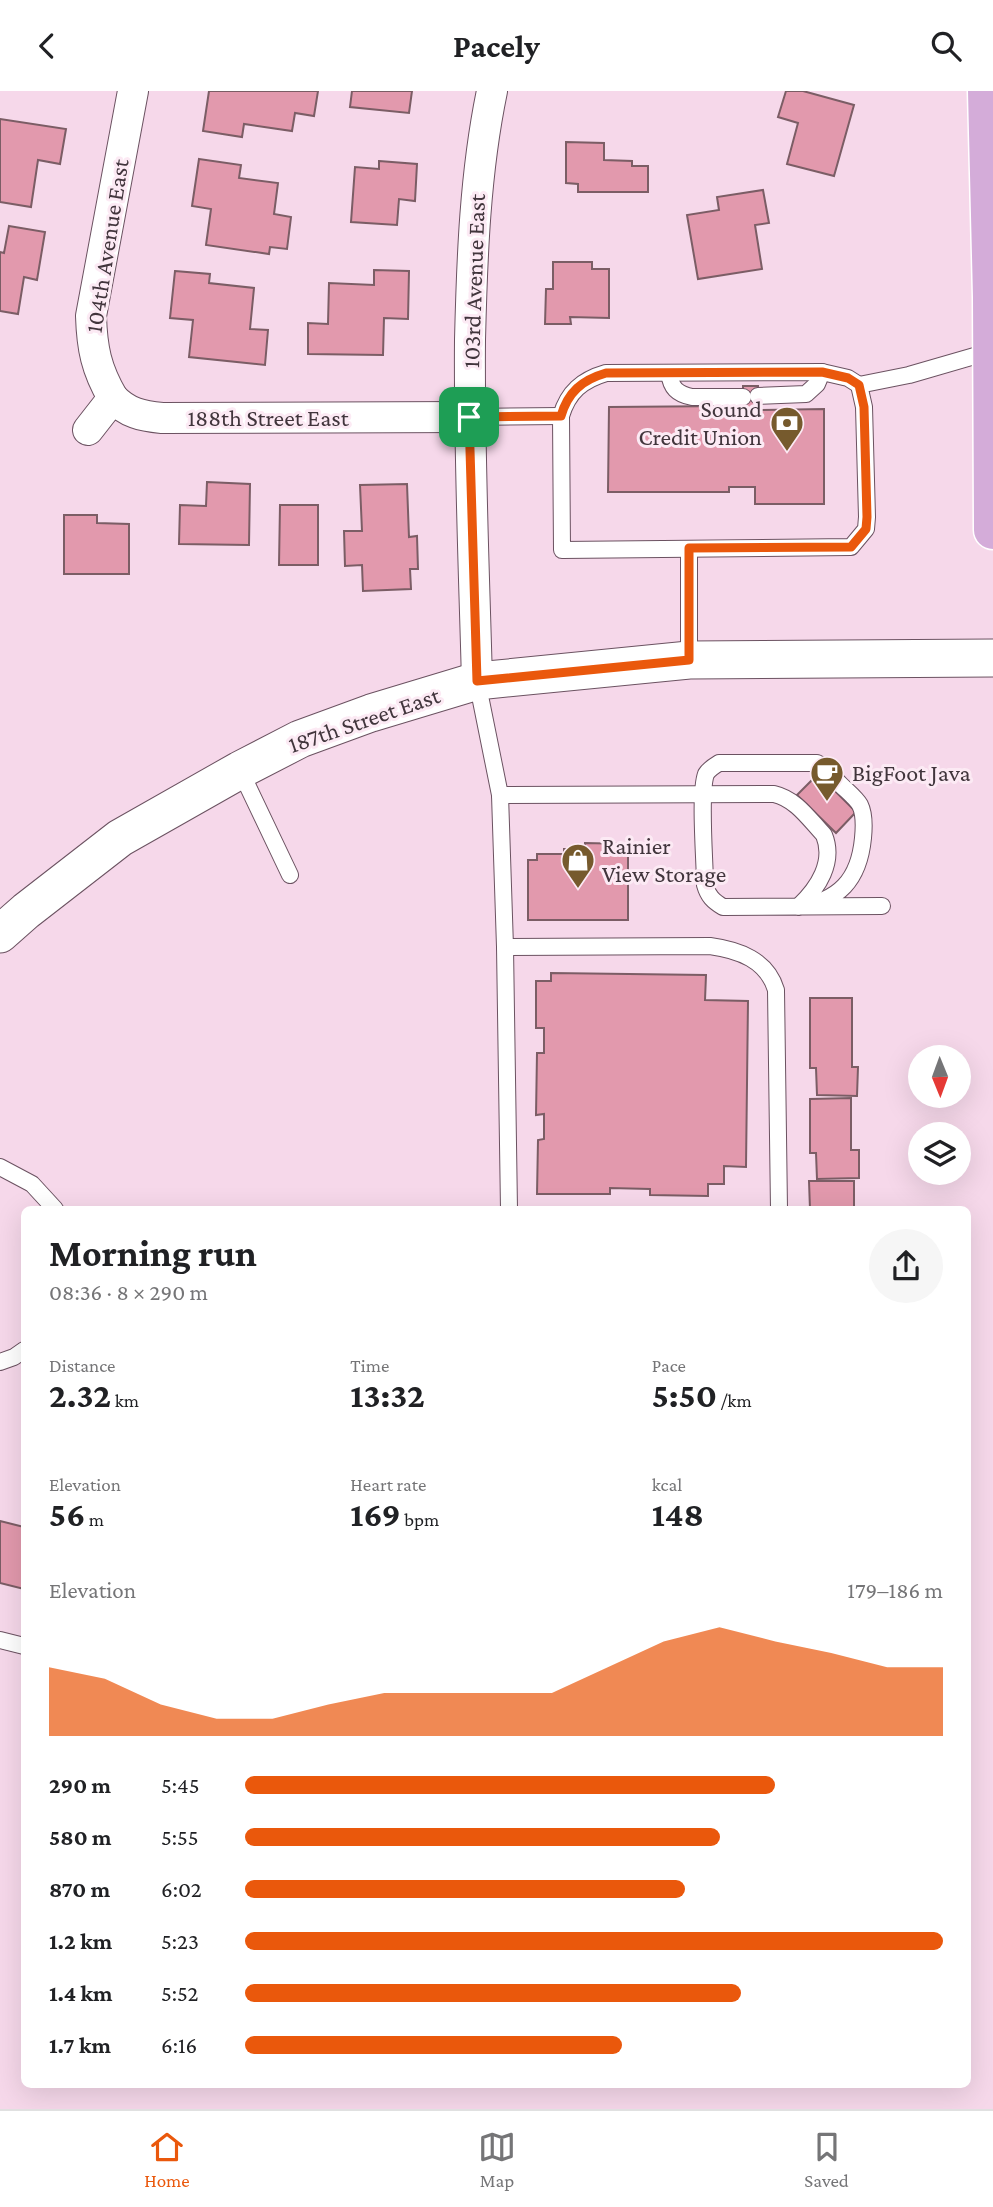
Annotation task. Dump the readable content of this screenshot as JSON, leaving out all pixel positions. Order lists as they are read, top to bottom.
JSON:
{
  "streets": {
    "street": [
      "104th Avenue East",
      "103rd Avenue East",
      "188th Street East",
      "187th Street East"
    ]
  },
  "crossings": [
    ["104th Avenue East", "188th Street East"],
    ["103rd Avenue East", "188th Street East"],
    ["103rd Avenue East", "187th Street East"]
  ],
  "places": {
    "bank": ["Sound Credit Union"],
    "cafe": ["BigFoot Java"],
    "shop": ["Rainier View Storage"]
  },
  "north": "bottom",
  "page": {
    "header": "Pacely",
    "heading": ["Morning run", "08:36 · 8 × 290 m"],
    "stats": [
      ["Distance", "2.32 km"],
      ["Time", "13:32"],
      ["Pace", "5:50 /km"],
      ["Elevation", "56 m"],
      ["Heart rate", "169 bpm"],
      ["kcal", "148"]
    ],
    "chart": ["Elevation", "179–186 m"],
    "list": [
      {
        "name": "290 m",
        "note": "5:45"
      },
      {
        "name": "580 m",
        "note": "5:55"
      },
      {
        "name": "870 m",
        "note": "6:02"
      },
      {
        "name": "1.2 km",
        "note": "5:23"
      },
      {
        "name": "1.4 km",
        "note": "5:52"
      },
      {
        "name": "1.7 km",
        "note": "6:16"
      }
    ],
    "tabs": ["Home", "Map", "Saved"]
  }
}
